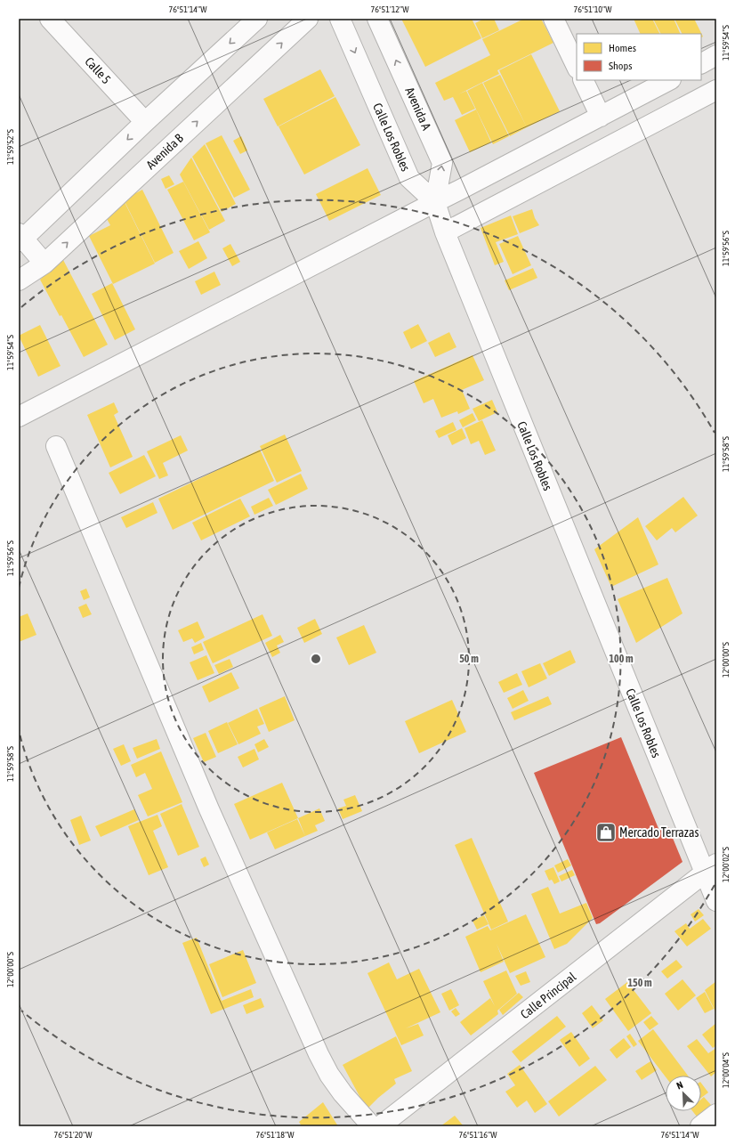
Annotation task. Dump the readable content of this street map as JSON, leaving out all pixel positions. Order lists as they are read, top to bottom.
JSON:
{
  "streets": {
    "street": [
      "Calle 5",
      "Avenida A",
      "Calle Los Robles",
      "Avenida B",
      "Calle Principal"
    ]
  },
  "crossings": [
    ["Avenida A", "Calle Los Robles"],
    ["Calle Los Robles", "Calle Principal"]
  ],
  "places": {
    "shop": ["Mercado Terrazas"]
  },
  "legend": ["Homes", "Shops"],
  "north": "top left",
  "coordinates": [
    "76°51'14\"W",
    "76°51'12\"W",
    "76°51'10\"W",
    "11°59'54\"S",
    "11°59'52\"S",
    "11°59'56\"S",
    "11°59'58\"S",
    "12°00'00\"S",
    "12°00'02\"S",
    "12°00'04\"S",
    "76°51'20\"W",
    "76°51'18\"W",
    "76°51'16\"W"
  ],
  "rings": ["50 m", "100 m", "150 m"]
}
